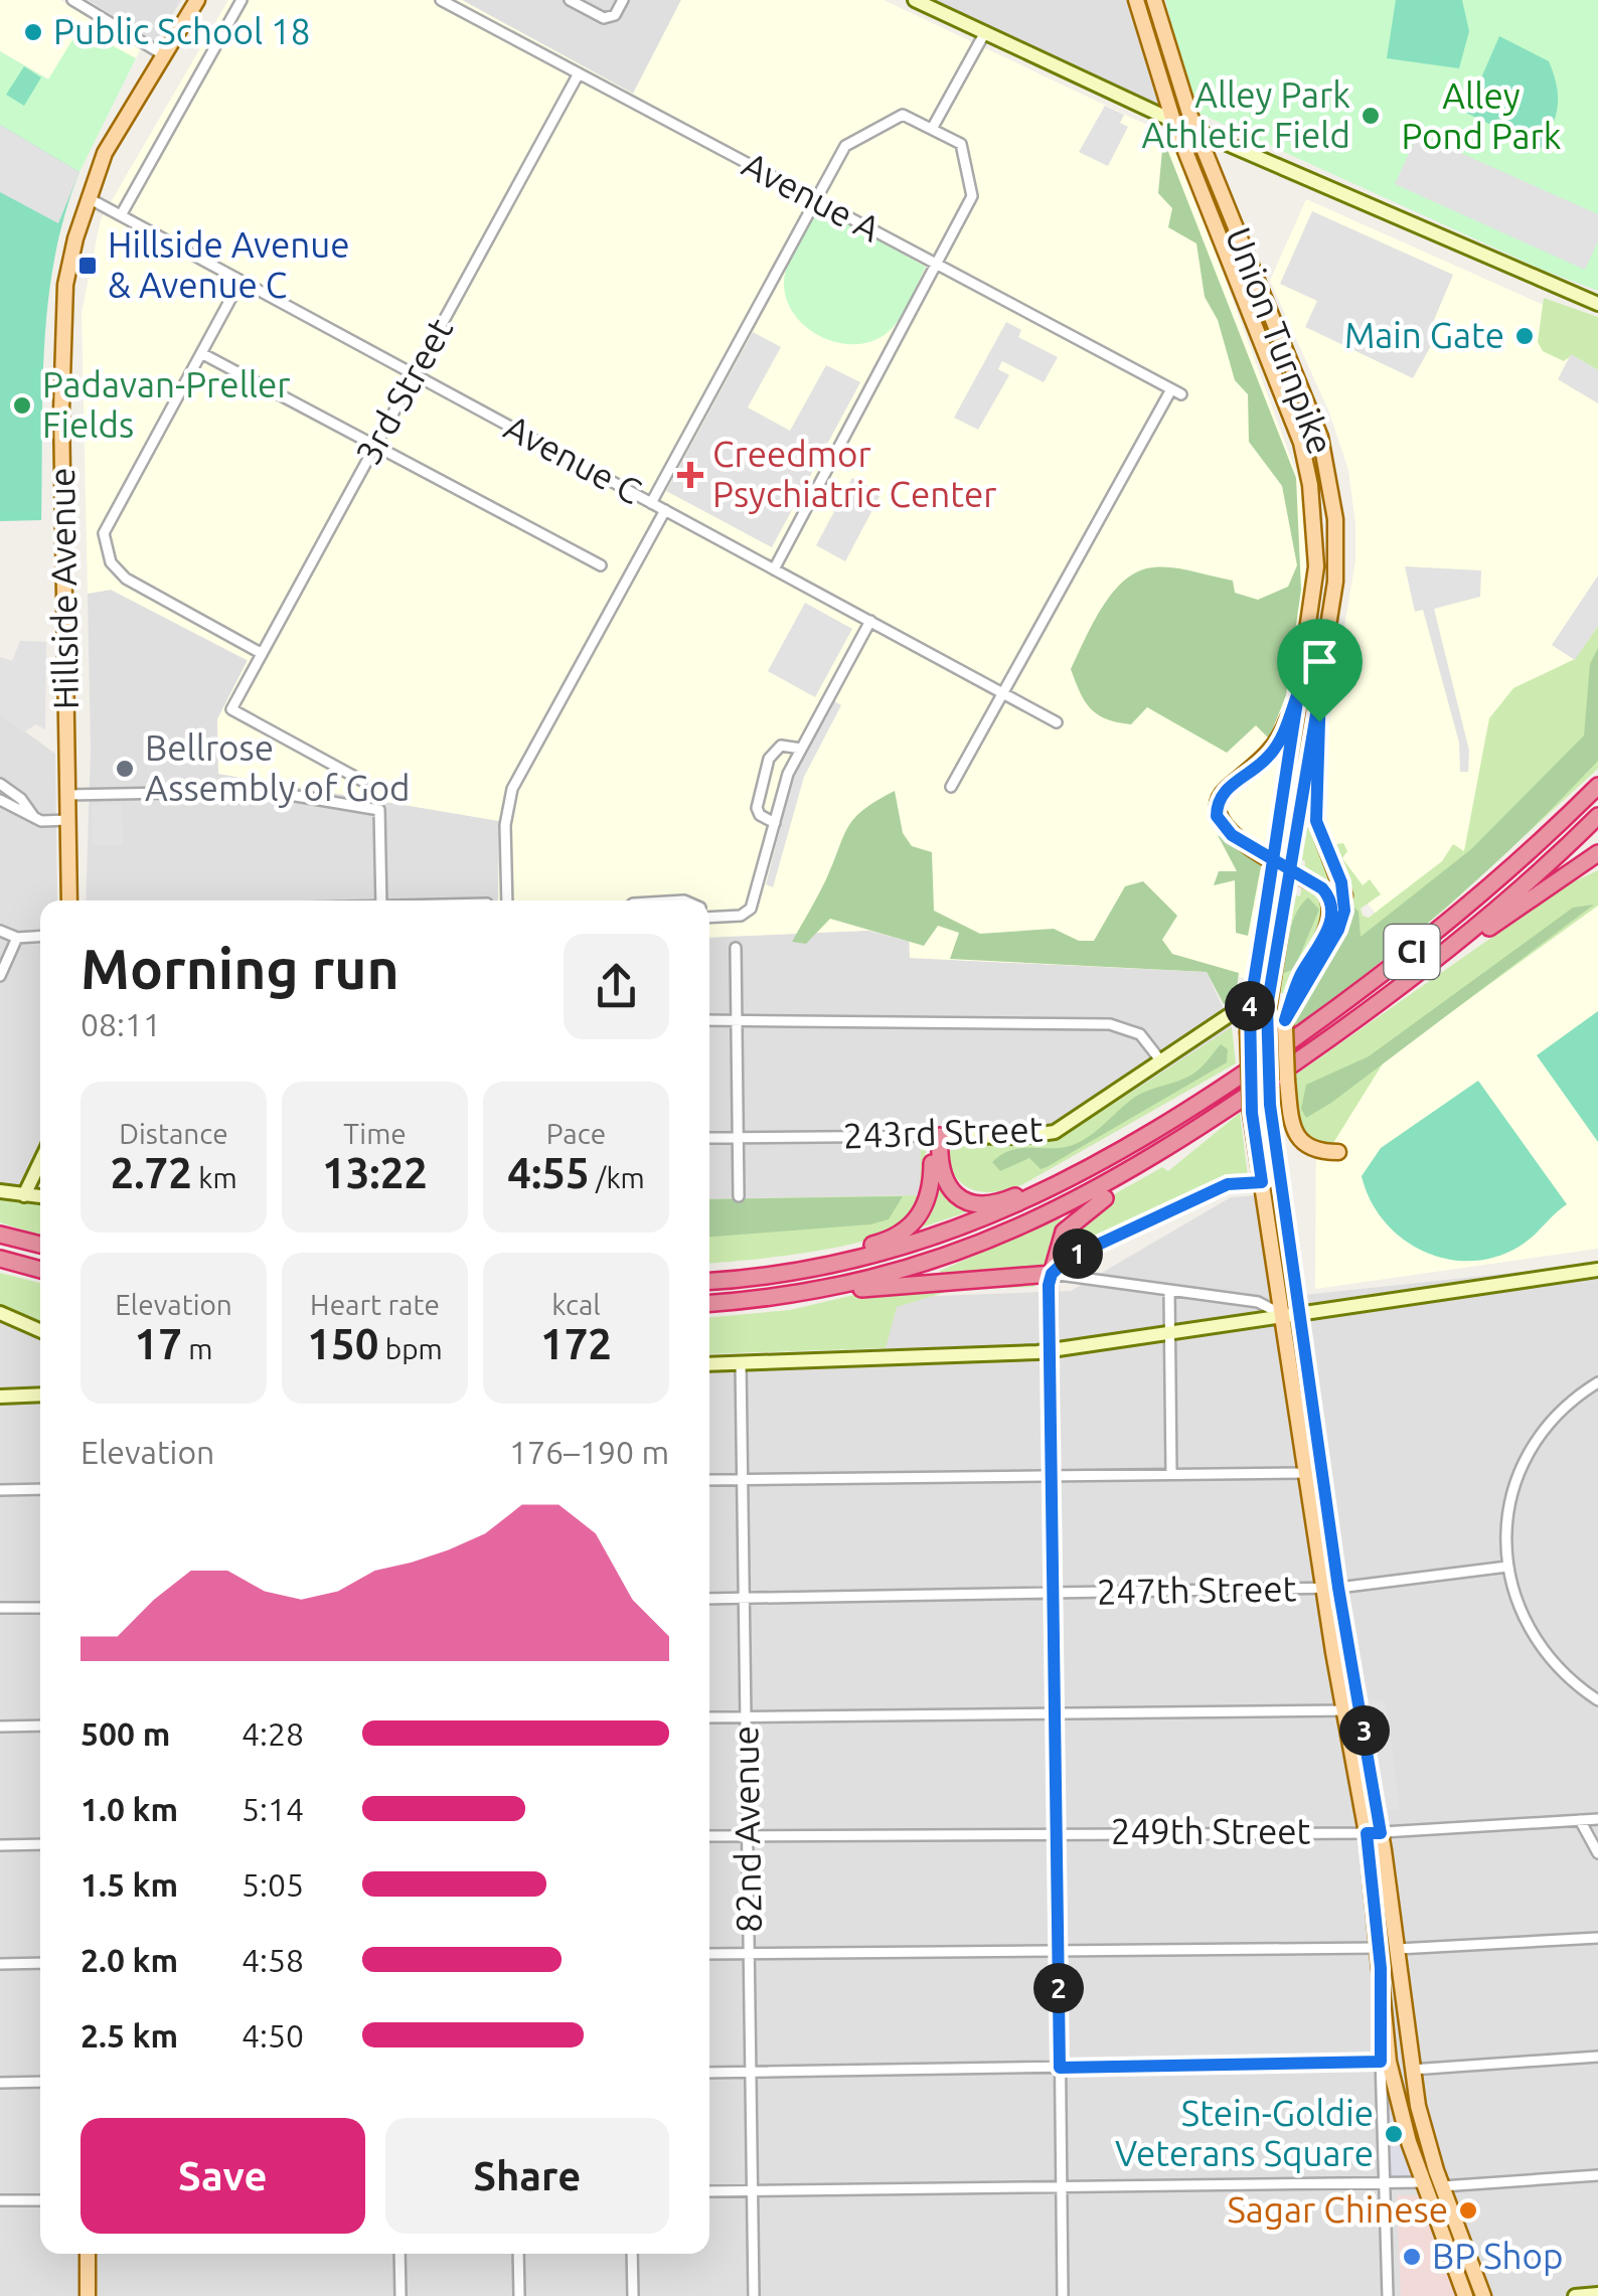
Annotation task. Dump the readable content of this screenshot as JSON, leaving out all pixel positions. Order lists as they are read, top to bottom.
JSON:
{
  "streets": {
    "highway": ["CI"],
    "main road": ["Union Turnpike", "Hillside Avenue"],
    "street": [
      "Avenue A",
      "3rd Street",
      "Avenue C",
      "243rd Street",
      "247th Street",
      "82nd Avenue",
      "249th Street"
    ]
  },
  "crossings": [
    ["Avenue A", "3rd Street"],
    ["Avenue A", "Avenue C"],
    ["Union Turnpike", "243rd Street"],
    ["Union Turnpike", "247th Street"],
    ["Union Turnpike", "249th Street"],
    ["3rd Street", "Avenue C"],
    ["Avenue C", "Hillside Avenue"],
    ["247th Street", "82nd Avenue"],
    ["82nd Avenue", "249th Street"]
  ],
  "parks": ["Alley Pond Park"],
  "places": {
    "other": [
      "Public School 18",
      "Alley Park Athletic Field",
      "Main Gate",
      "Padavan-Preller Fields",
      "Bellrose Assembly of God",
      "Stein-Goldie Veterans Square",
      "Sagar Chinese",
      "BP Shop"
    ],
    "transit": ["Hillside Avenue & Avenue C"],
    "health": ["Creedmor Psychiatric Center"]
  },
  "page": {
    "heading": ["Morning run", "08:11"],
    "pins": [
      "4",
      "1",
      "3",
      "2"
    ],
    "stats": [
      ["Distance", "2.72 km"],
      ["Time", "13:22"],
      ["Pace", "4:55 /km"],
      ["Elevation", "17 m"],
      ["Heart rate", "150 bpm"],
      ["kcal", "172"]
    ],
    "chart": ["Elevation", "176–190 m"],
    "list": [
      {
        "name": "500 m",
        "note": "4:28"
      },
      {
        "name": "1.0 km",
        "note": "5:14"
      },
      {
        "name": "1.5 km",
        "note": "5:05"
      },
      {
        "name": "2.0 km",
        "note": "4:58"
      },
      {
        "name": "2.5 km",
        "note": "4:50"
      }
    ],
    "buttons": ["Save", "Share"]
  }
}
